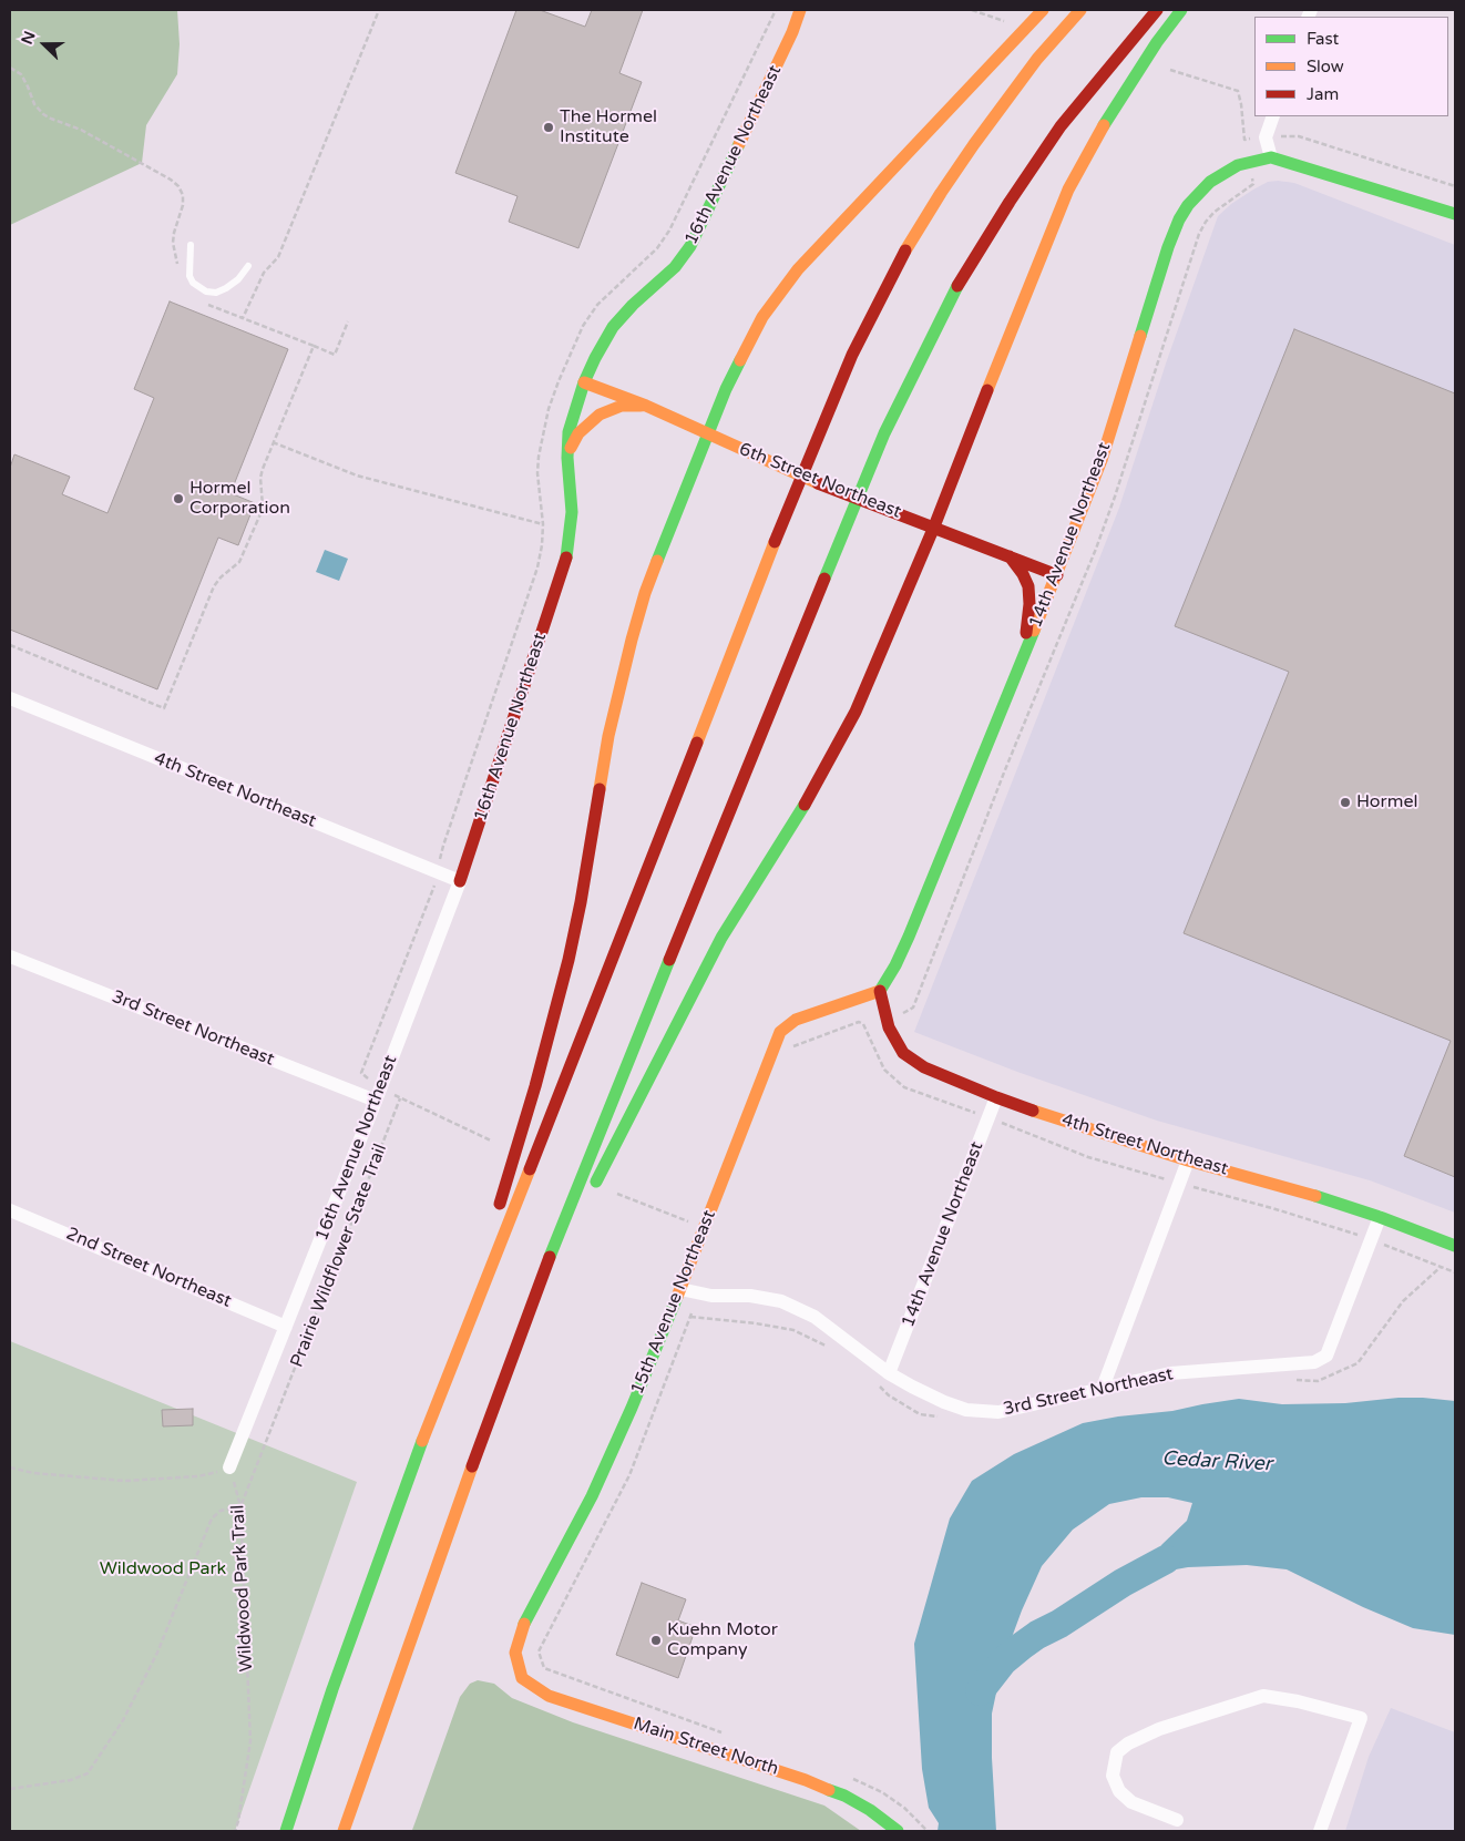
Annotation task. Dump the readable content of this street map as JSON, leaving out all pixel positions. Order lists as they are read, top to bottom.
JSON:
{
  "streets": {
    "main road": [
      "16th Avenue Northeast",
      "6th Street Northeast",
      "14th Avenue Northeast",
      "4th Street Northeast",
      "15th Avenue Northeast",
      "Main Street North"
    ],
    "street": ["3rd Street Northeast", "2nd Street Northeast"],
    "path": ["Prairie Wildflower State Trail", "Wildwood Park Trail"]
  },
  "crossings": [
    ["16th Avenue Northeast", "6th Street Northeast"],
    ["16th Avenue Northeast", "4th Street Northeast"],
    ["16th Avenue Northeast", "3rd Street Northeast"],
    ["16th Avenue Northeast", "2nd Street Northeast"],
    ["16th Avenue Northeast", "Wildwood Park Trail"],
    ["6th Street Northeast", "14th Avenue Northeast"],
    ["14th Avenue Northeast", "4th Street Northeast"],
    ["14th Avenue Northeast", "3rd Street Northeast"],
    ["14th Avenue Northeast", "15th Avenue Northeast"],
    ["4th Street Northeast", "15th Avenue Northeast"],
    ["3rd Street Northeast", "15th Avenue Northeast"],
    ["Prairie Wildflower State Trail", "Wildwood Park Trail"],
    ["15th Avenue Northeast", "Main Street North"]
  ],
  "water": ["Cedar River"],
  "parks": ["Wildwood Park"],
  "places": [
    "The Hormel Institute",
    "Hormel Corporation",
    "Hormel",
    "Kuehn Motor Company"
  ],
  "legend": ["Fast", "Slow", "Jam"],
  "north": "left"
}
